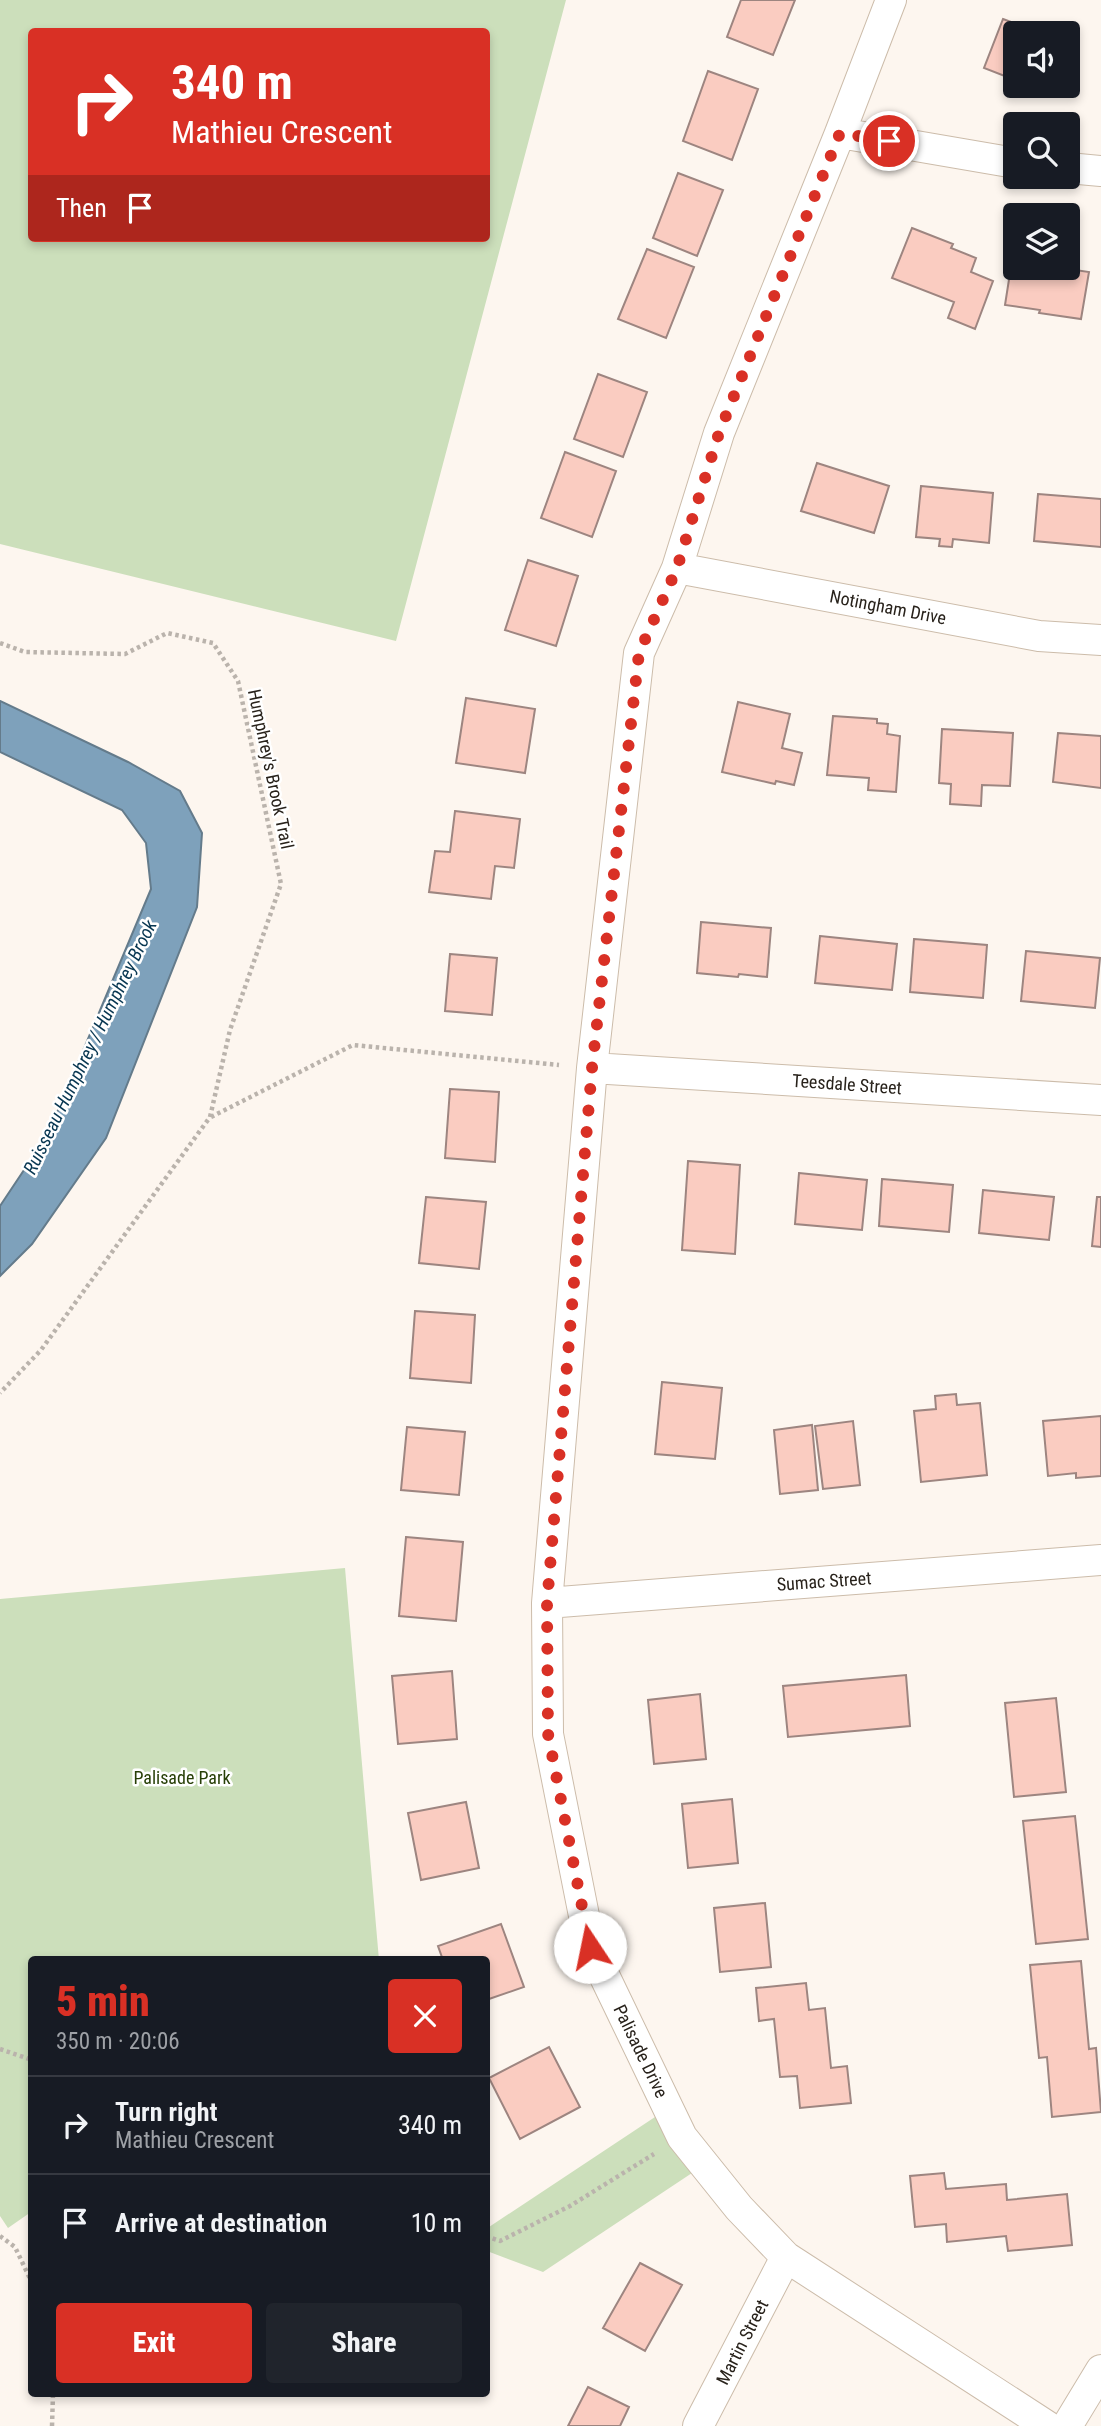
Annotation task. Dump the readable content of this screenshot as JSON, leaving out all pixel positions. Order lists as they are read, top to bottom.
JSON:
{
  "streets": {
    "street": [
      "Notingham Drive",
      "Teesdale Street",
      "Sumac Street",
      "Palisade Drive",
      "Martin Street"
    ],
    "path": ["Humphrey's Brook Trail"]
  },
  "crossings": [
    ["Notingham Drive", "Palisade Drive"],
    ["Humphrey's Brook Trail", "Teesdale Street"],
    ["Humphrey's Brook Trail", "Palisade Drive"],
    ["Teesdale Street", "Palisade Drive"],
    ["Sumac Street", "Palisade Drive"],
    ["Palisade Drive", "Martin Street"]
  ],
  "water": ["Ruisseau Humphrey / Humphrey Brook"],
  "parks": ["Palisade Park"],
  "page": {
    "turn": ["340 m", "Mathieu Crescent"],
    "then": "Then",
    "heading": ["5 min", "350 m · 20:06"],
    "list": [
      {
        "name": "Turn right",
        "note": "Mathieu Crescent",
        "value": "340 m"
      },
      {
        "name": "Arrive at destination",
        "value": "10 m"
      }
    ],
    "buttons": ["Exit", "Share"]
  }
}
